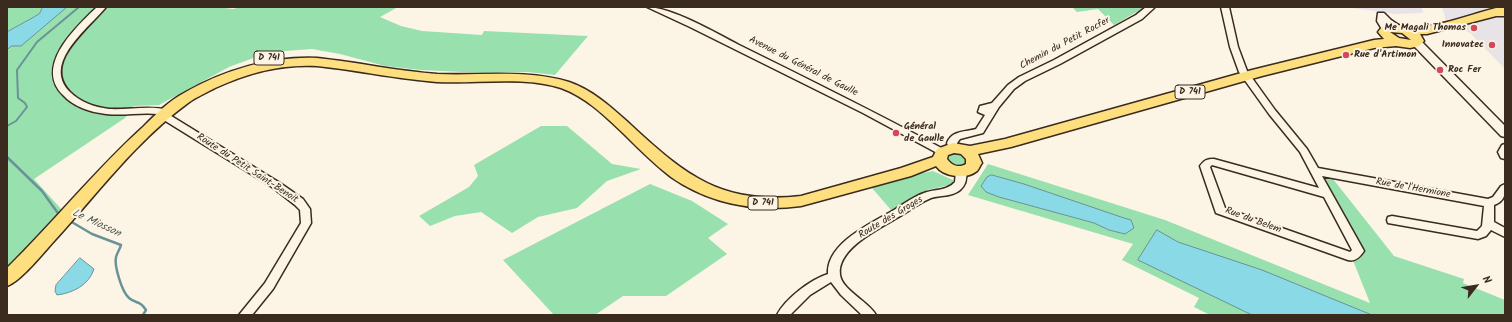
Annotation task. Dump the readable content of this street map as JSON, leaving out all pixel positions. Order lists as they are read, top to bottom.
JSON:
{
  "streets": {
    "main road": ["D 741"],
    "street": [
      "Chemin du Petit Rocfer",
      "Avenue du Général de Gaulle",
      "Route du Petit Saint-Benoit",
      "Rue de l'Hermione",
      "Route des Groges",
      "Rue du Belem"
    ]
  },
  "crossings": [
    ["Chemin du Petit Rocfer", "D 741"],
    ["Chemin du Petit Rocfer", "Avenue du Général de Gaulle"],
    ["D 741", "Avenue du Général de Gaulle"],
    ["D 741", "Route du Petit Saint-Benoit"]
  ],
  "water": ["Le Miosson"],
  "places": [
    "Me Magali Thomas",
    "Innovatec",
    "Rue d'Artimon",
    "Roc Fer",
    "Général de Gaulle"
  ],
  "north": "top right"
}
